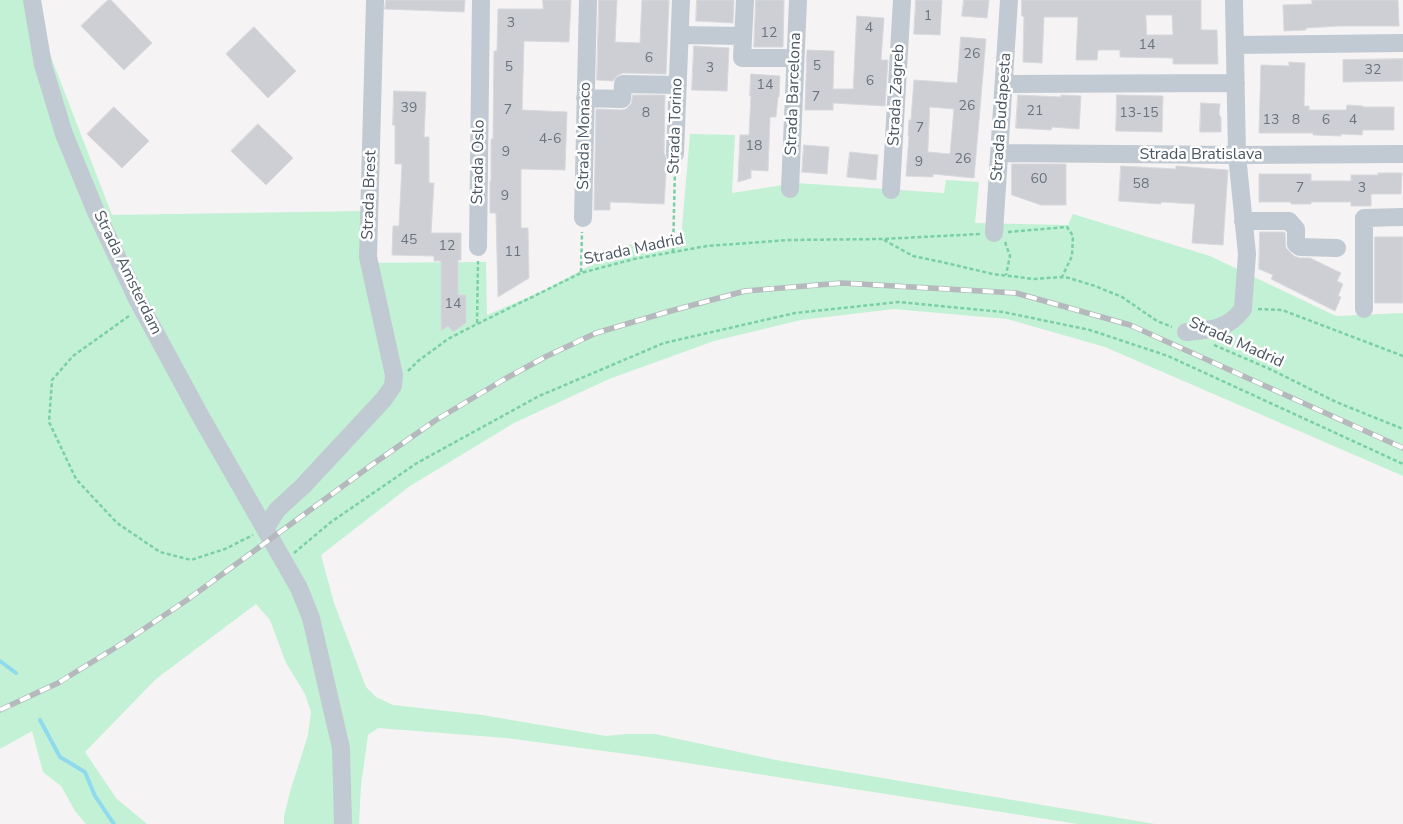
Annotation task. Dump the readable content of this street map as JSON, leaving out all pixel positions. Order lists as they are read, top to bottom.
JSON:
{
  "streets": {
    "street": [
      "Strada Barcelona",
      "Strada Zagreb",
      "Strada Budapesta",
      "Strada Torino",
      "Strada Monaco",
      "Strada Bratislava",
      "Strada Oslo",
      "Strada Brest",
      "Strada Amsterdam"
    ],
    "path": ["Strada Madrid"]
  },
  "crossings": [
    ["Strada Budapesta", "Strada Bratislava"],
    ["Strada Budapesta", "Strada Madrid"],
    ["Strada Torino", "Strada Madrid"],
    ["Strada Brest", "Strada Madrid"]
  ],
  "house_numbers": [
    "1",
    "3",
    "4",
    "12",
    "14",
    "26",
    "6",
    "5",
    "5",
    "3",
    "32",
    "6",
    "14",
    "7",
    "26",
    "39",
    "7",
    "21",
    "8",
    "13-15",
    "13",
    "8",
    "6",
    "4",
    "7",
    "4-6",
    "18",
    "9",
    "26",
    "9",
    "60",
    "58",
    "7",
    "3",
    "9",
    "45",
    "12",
    "11",
    "14"
  ]
}
